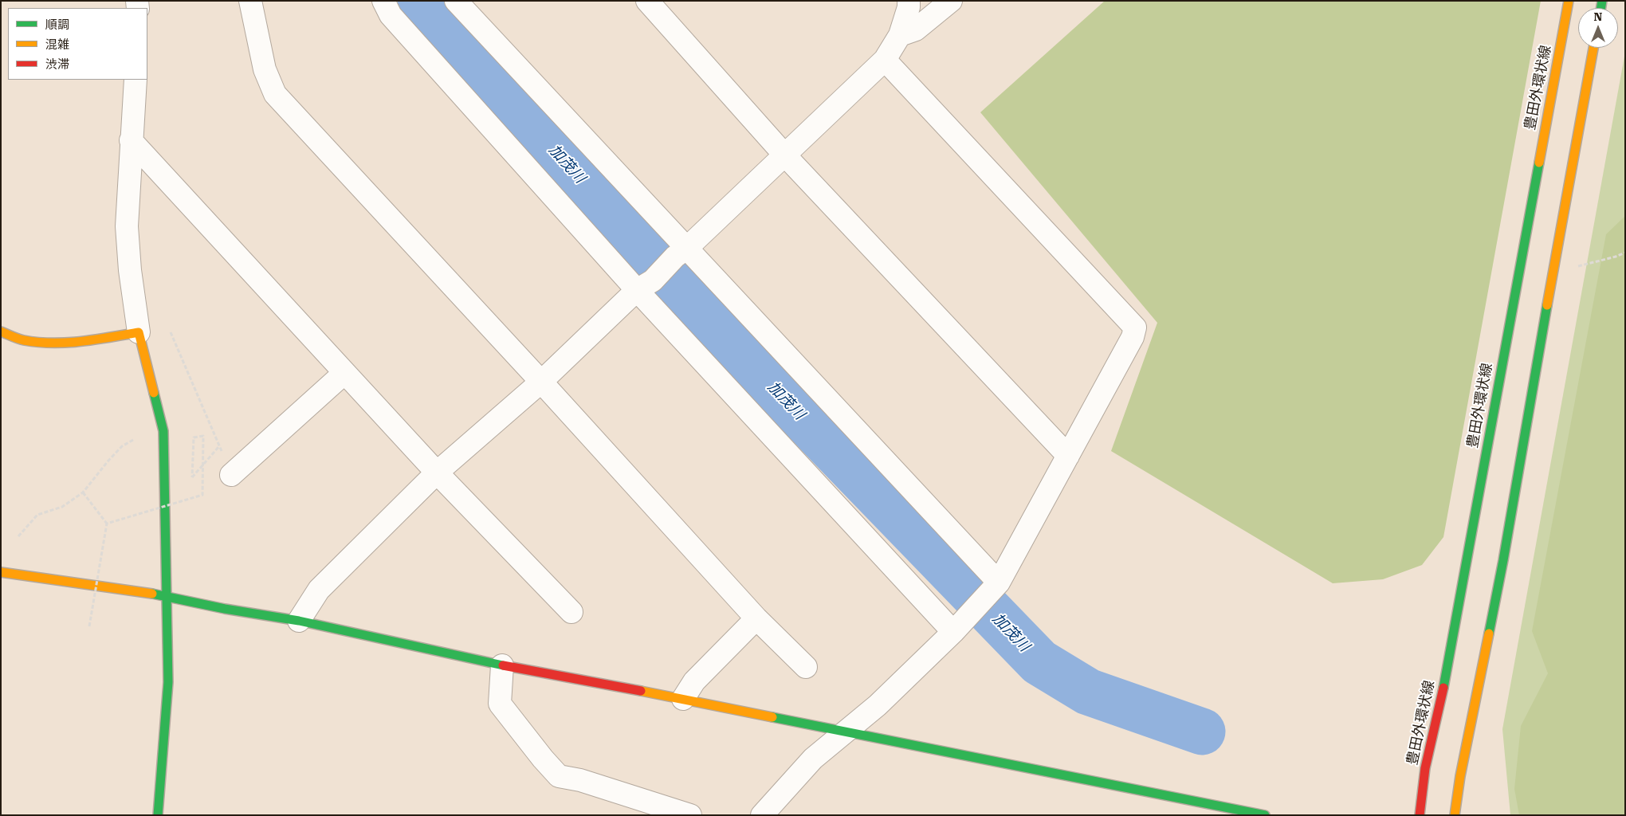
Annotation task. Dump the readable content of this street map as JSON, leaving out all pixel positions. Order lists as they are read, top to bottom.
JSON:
{
  "streets": {
    "street": ["豊田外環状線"]
  },
  "water": ["加茂川"],
  "legend": ["順調", "混雑", "渋滞"],
  "north": "top"
}
